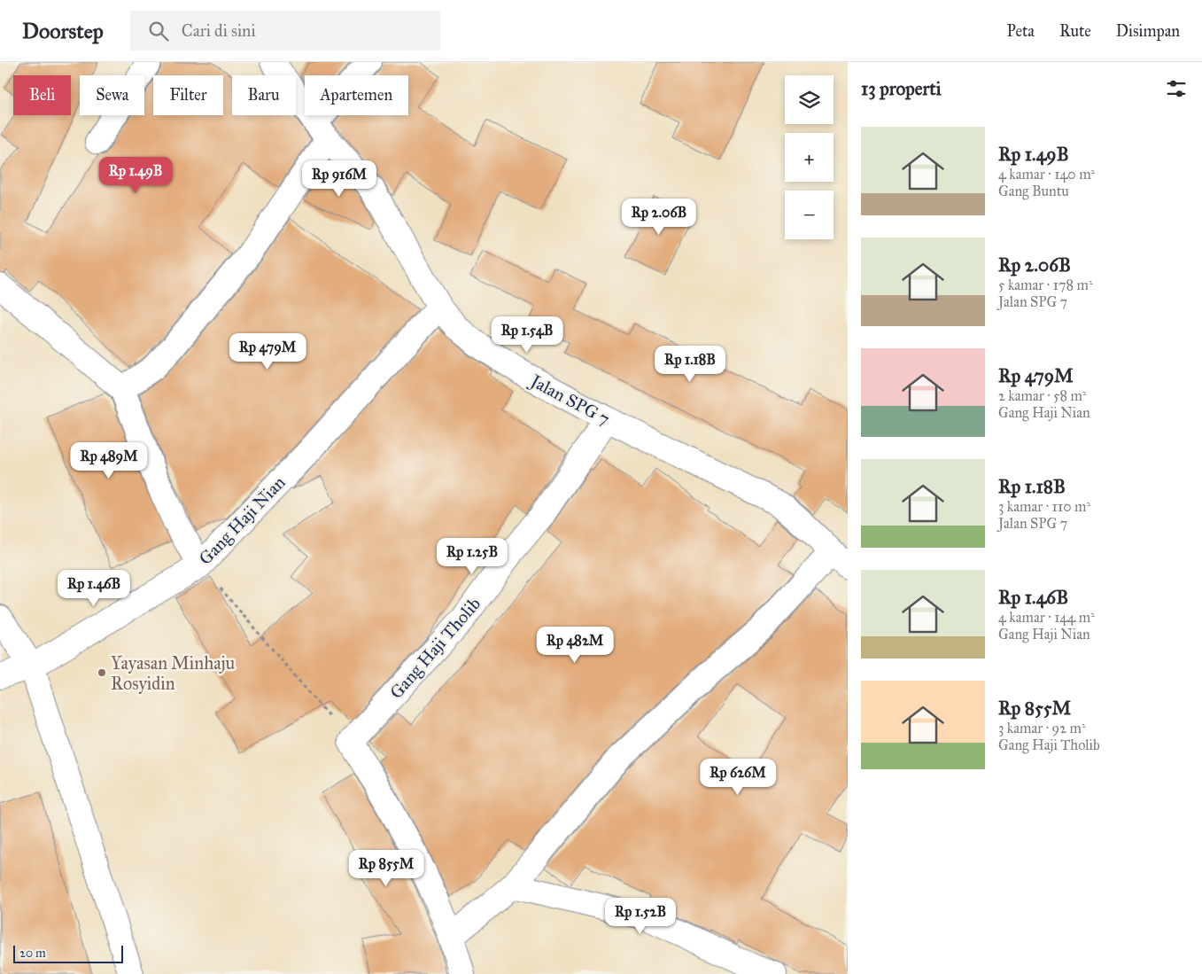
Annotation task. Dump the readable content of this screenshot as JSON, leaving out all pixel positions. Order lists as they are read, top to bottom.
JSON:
{
  "streets": {
    "street": ["Jalan SPG 7", "Gang Haji Nian", "Gang Haji Tholib"]
  },
  "crossings": [
    ["Jalan SPG 7", "Gang Haji Nian"],
    ["Jalan SPG 7", "Gang Haji Tholib"]
  ],
  "places": ["Yayasan Minhaju Rosyidin"],
  "scale_bar": "20 m",
  "page": {
    "header": "Doorstep",
    "search": "Cari di sini",
    "nav": ["Peta", "Rute", "Disimpan"],
    "heading": "13 properti",
    "map_buttons": ["+", "−"],
    "chip": [
      "Beli",
      "Sewa",
      "Filter",
      "Baru",
      "Apartemen"
    ],
    "list": [
      {
        "name": "Rp 1.49B",
        "note": "4 kamar · 140 m² · Gang Buntu"
      },
      {
        "name": "Rp 2.06B",
        "note": "5 kamar · 178 m² · Jalan SPG 7"
      },
      {
        "name": "Rp 479M",
        "note": "2 kamar · 58 m² · Gang Haji Nian"
      },
      {
        "name": "Rp 1.18B",
        "note": "3 kamar · 110 m² · Jalan SPG 7"
      },
      {
        "name": "Rp 1.46B",
        "note": "4 kamar · 144 m² · Gang Haji Nian"
      },
      {
        "name": "Rp 855M",
        "note": "3 kamar · 92 m² · Gang Haji Tholib"
      }
    ],
    "price": [
      "Rp 1.49B",
      "Rp 916M",
      "Rp 2.06B",
      "Rp 1.54B",
      "Rp 479M",
      "Rp 1.18B",
      "Rp 489M",
      "Rp 1.25B",
      "Rp 1.46B",
      "Rp 482M",
      "Rp 626M",
      "Rp 855M",
      "Rp 1.52B"
    ],
    "scale": "20 m"
  }
}
